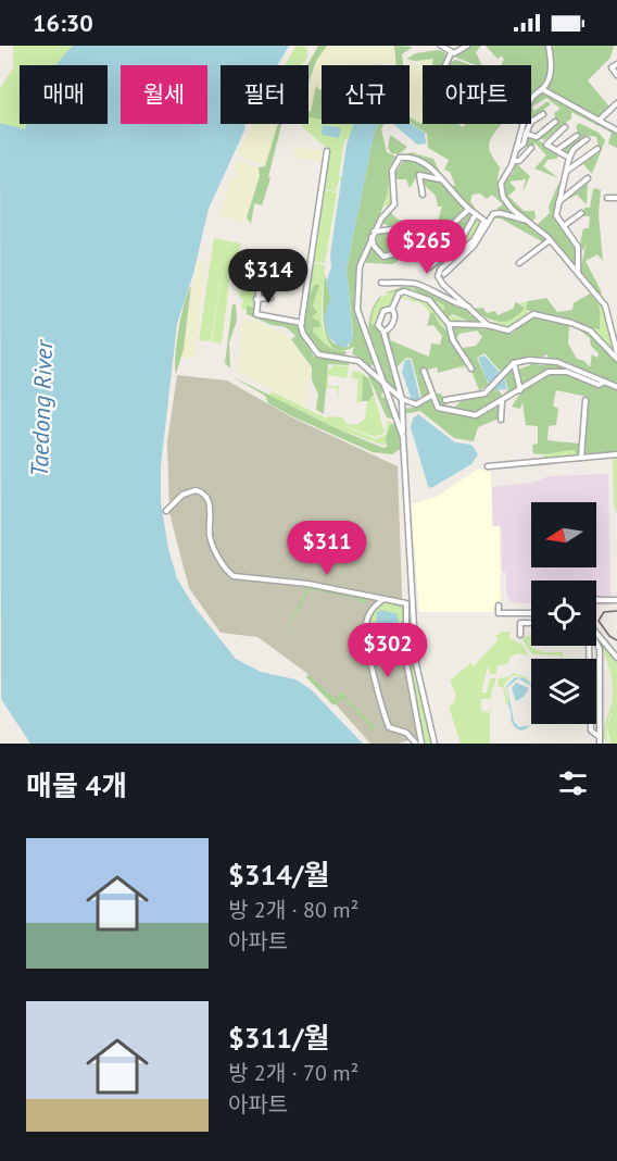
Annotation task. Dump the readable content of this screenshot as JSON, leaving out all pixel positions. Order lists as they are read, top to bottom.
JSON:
{
  "water": ["Taedong River"],
  "north": "left",
  "page": {
    "status": "16:30",
    "chip": [
      "매매",
      "월세",
      "필터",
      "신규",
      "아파트"
    ],
    "price": [
      "$265",
      "$314",
      "$311",
      "$302"
    ],
    "heading": "매물 4개",
    "list": [
      {
        "name": "$314/월",
        "note": "방 2개 · 80 m² · 아파트"
      },
      {
        "name": "$311/월",
        "note": "방 2개 · 70 m² · 아파트"
      }
    ]
  }
}
